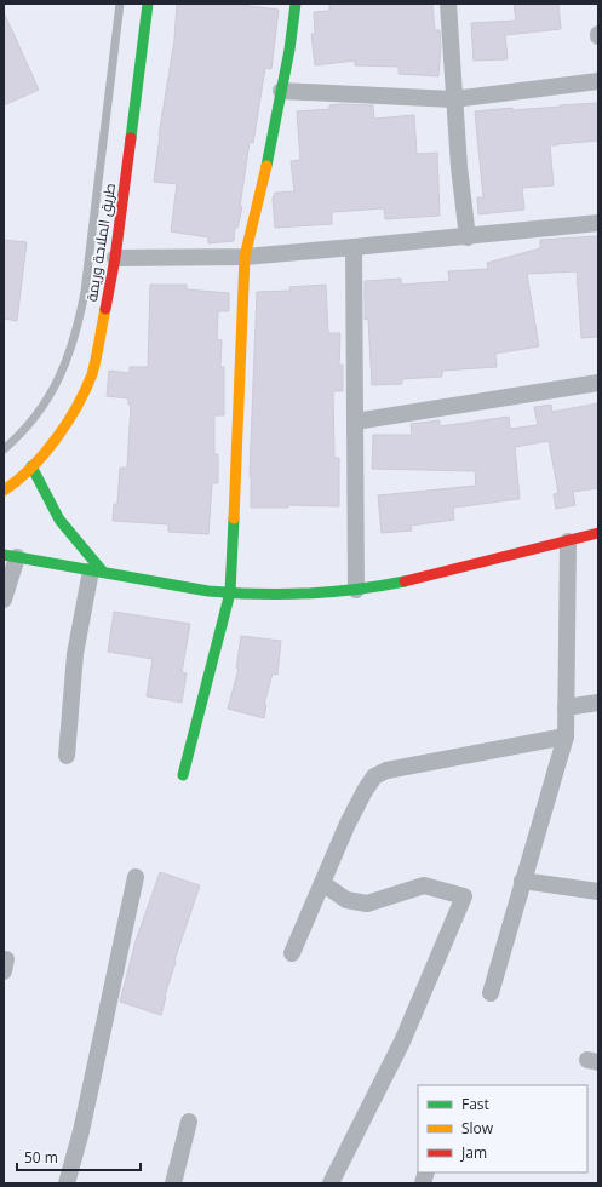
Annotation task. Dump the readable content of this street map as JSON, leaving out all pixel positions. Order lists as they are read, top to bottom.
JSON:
{
  "streets": {
    "street": ["طريق الملاحة وريمة"]
  },
  "legend": ["Fast", "Slow", "Jam"],
  "scale_bar": "50 m"
}
